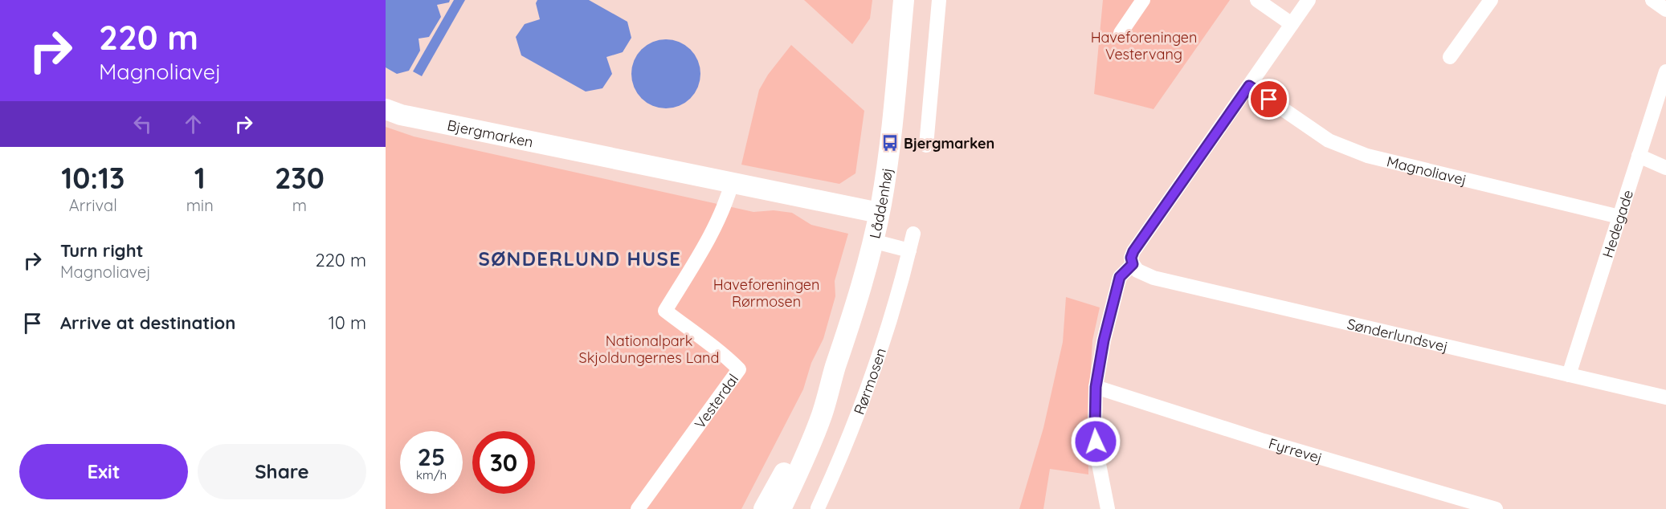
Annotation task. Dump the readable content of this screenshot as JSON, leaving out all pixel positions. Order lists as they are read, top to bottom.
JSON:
{
  "streets": {
    "street": [
      "Bjergmarken",
      "Magnoliavej",
      "Låddenhøj",
      "Hedegade",
      "Sønderlundsvej",
      "Rørmosen",
      "Vesterdal",
      "Fyrrevej"
    ]
  },
  "crossings": [
    ["Bjergmarken", "Låddenhøj"],
    ["Bjergmarken", "Vesterdal"],
    ["Magnoliavej", "Hedegade"],
    ["Hedegade", "Sønderlundsvej"]
  ],
  "districts": ["SØNDERLUND HUSE"],
  "parks": ["Haveforeningen Vestervang", "Haveforeningen Rørmosen", "Nationalpark Skjoldungernes Land"],
  "places": {
    "bus stop": ["Bjergmarken"]
  },
  "page": {
    "turn": ["220 m", "Magnoliavej"],
    "eta": [
      "10:13",
      "Arrival",
      "1",
      "min",
      "230",
      "m"
    ],
    "list": [
      {
        "name": "Turn right",
        "note": "Magnoliavej",
        "value": "220 m"
      },
      {
        "name": "Arrive at destination",
        "value": "10 m"
      }
    ],
    "speed": "25 km/h",
    "limit": "30",
    "buttons": ["Exit", "Share"]
  }
}
